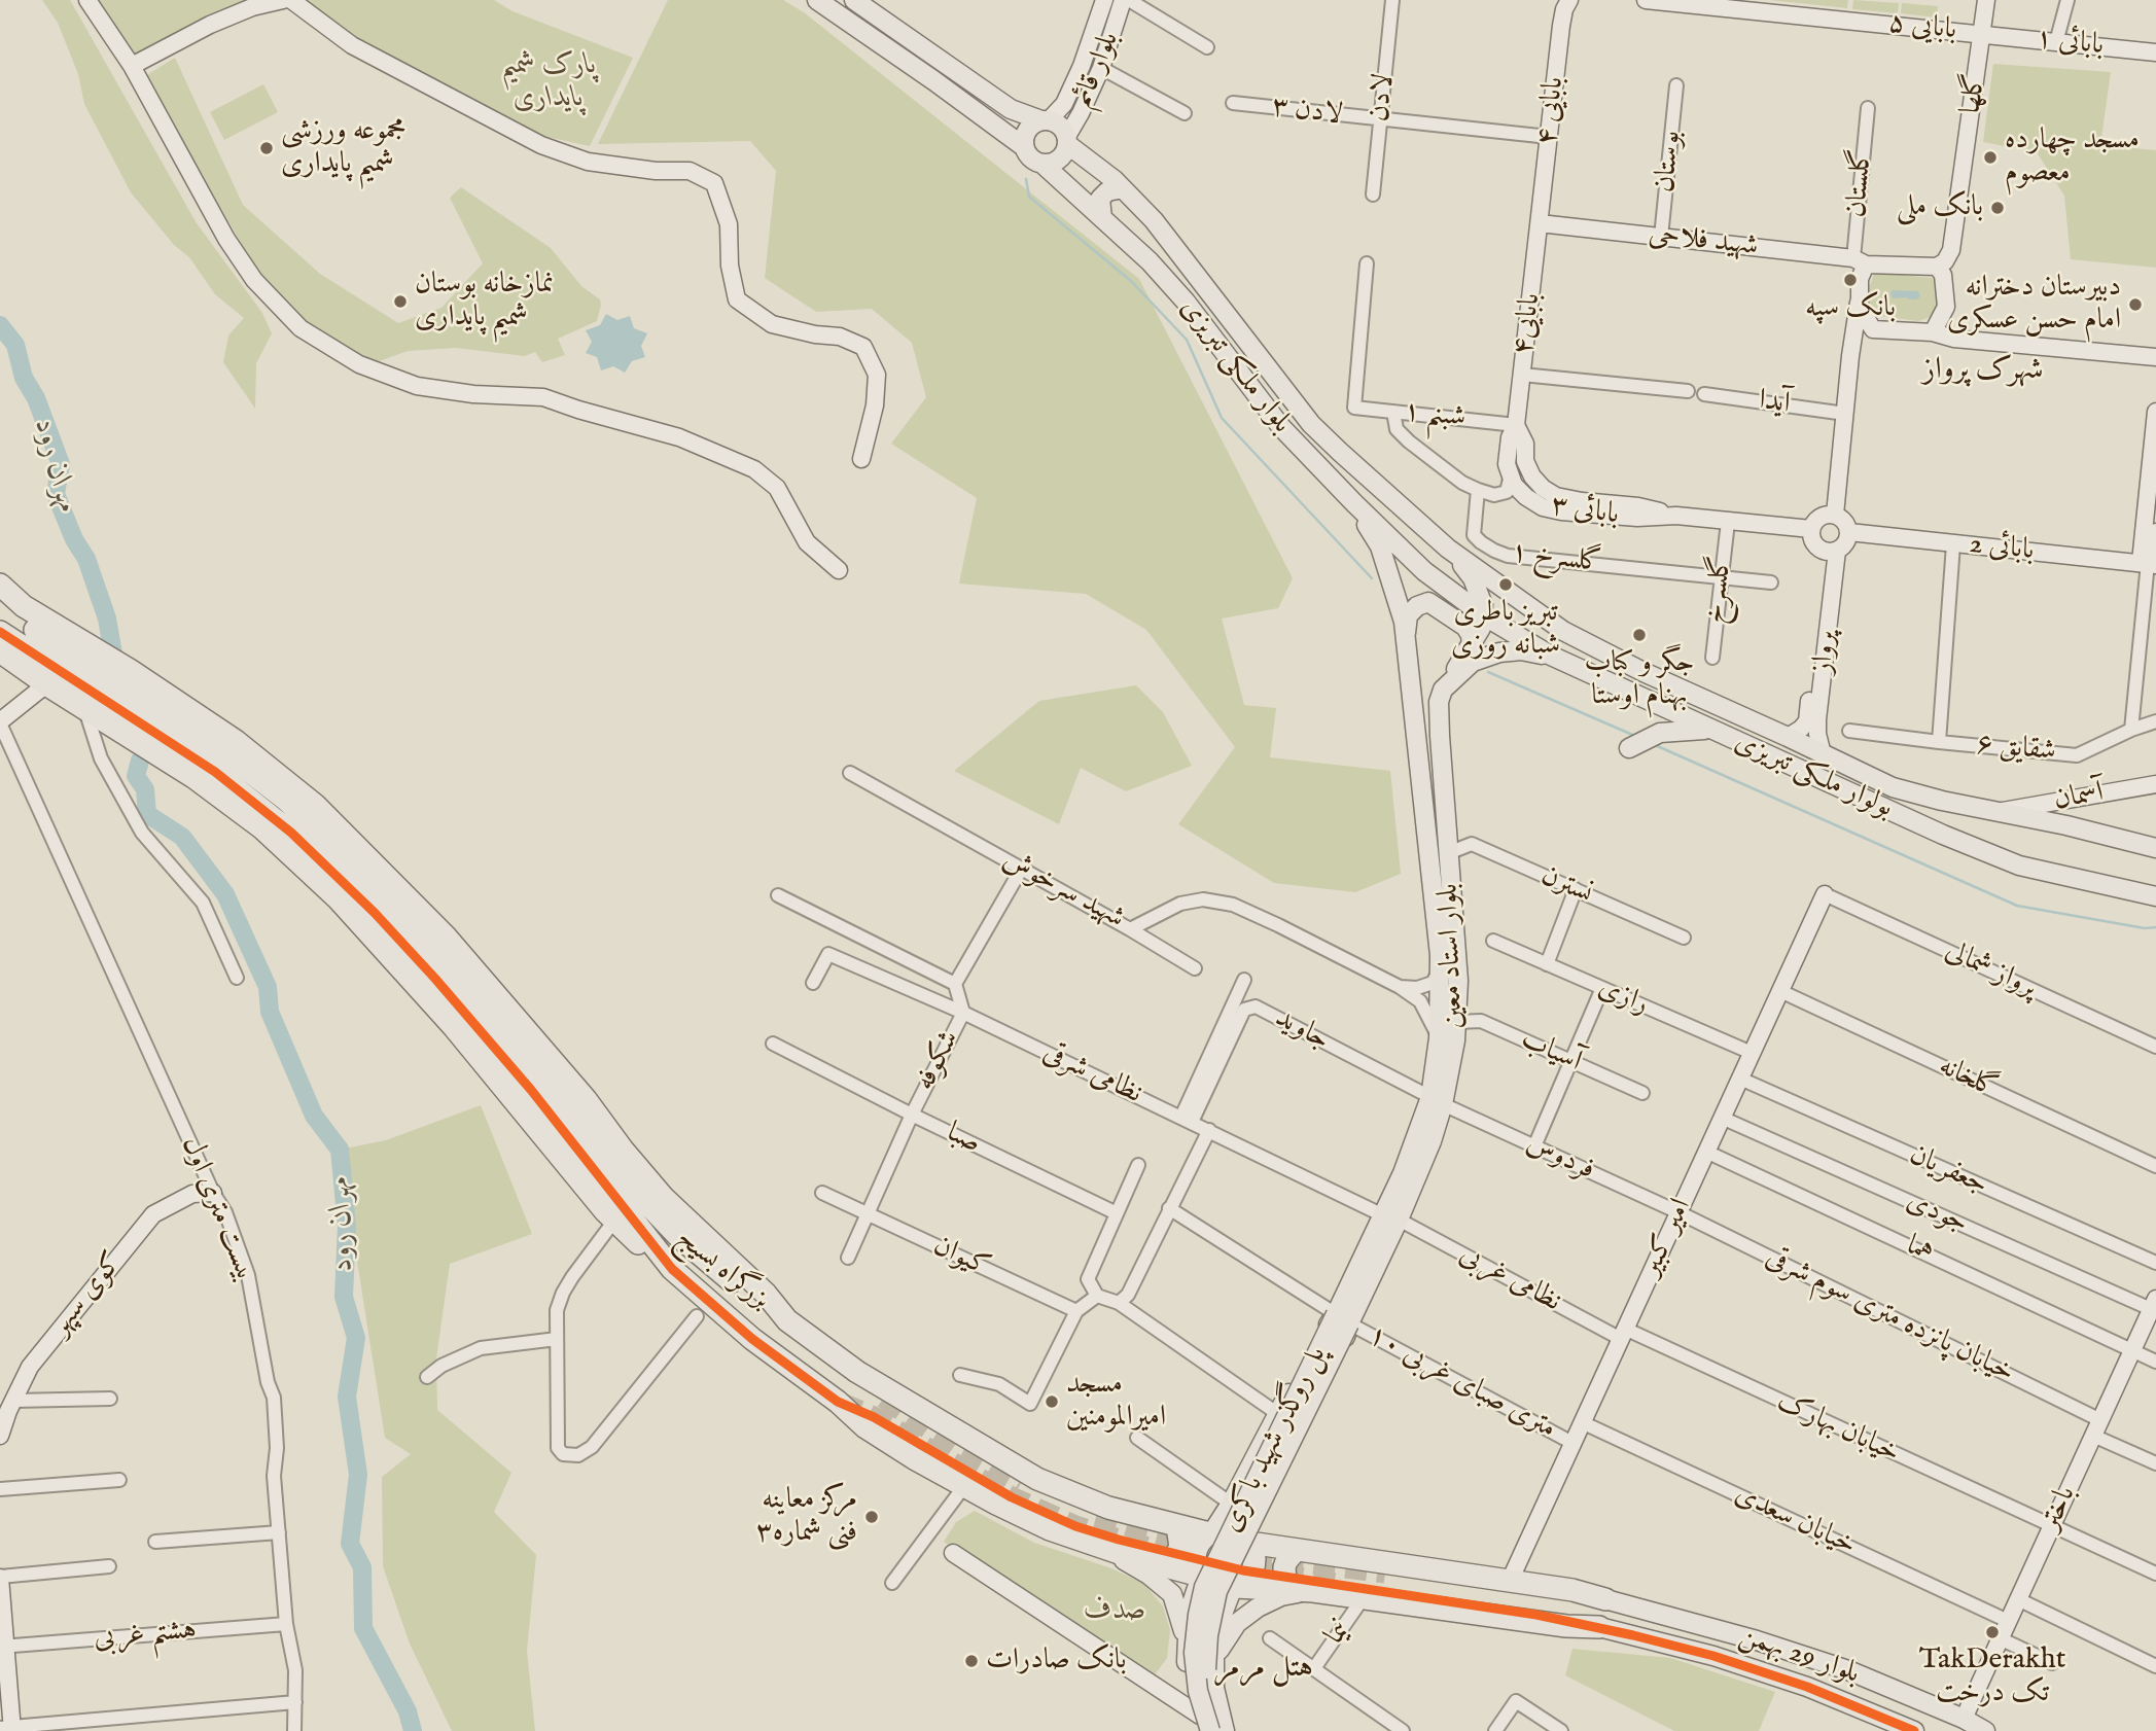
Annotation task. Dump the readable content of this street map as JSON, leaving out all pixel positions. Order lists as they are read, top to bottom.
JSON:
{
  "streets": {
    "highway": ["بزرگراه بسیج"],
    "main road": [
      "بلوار ملکى تبریزى",
      "بولوار ملکی تبریزی",
      "بلوار استاد معین",
      "پل روگذر شهید باکری",
      "بلوار 29 بهمن"
    ],
    "street": [
      "۵ بابایی",
      "بابائی ۱",
      "بلوار قائم",
      "گلها",
      "لادن",
      "بابایی ۴",
      "لادن ۳",
      "بوستان",
      "گلستان",
      "شهید فلاحی",
      "بابایی۴",
      "آیدا",
      "شبنم ۱",
      "بابائی ۳",
      "بابائی 2",
      "گلسرخ ۱",
      "گلسرخ",
      "پرواز",
      "شقایق ۶",
      "آسمان",
      "نسترن",
      "شهید سرخوش",
      "پرواز شمالی",
      "رازی",
      "جاوید",
      "آسیاب",
      "شکوفه",
      "نظامی شرقی",
      "گلخانه",
      "صبا",
      "فردوس",
      "جعفریان",
      "بیست متری اول",
      "جودی",
      "امیر کبیر",
      "هما",
      "کیوان",
      "نظامی غربی",
      "کوی سپهر",
      "خیابان پانزده متری سوم شرقی",
      "۱۰ متری صبای غربی",
      "خیابان بهارک",
      "باختر",
      "خیابان سعدی",
      "نیما",
      "هشتم غربی"
    ]
  },
  "crossings": [
    ["۵ بابایی", "بابائی ۱"],
    ["۵ بابایی", "گلها"],
    ["بابائی ۱", "گلها"],
    ["بلوار قائم", "بلوار ملکى تبریزى"],
    ["گلها", "شهید فلاحی"],
    ["لادن", "لادن ۳"],
    ["بابایی ۴", "لادن ۳"],
    ["بابایی ۴", "شهید فلاحی"],
    ["بابایی ۴", "بابایی۴"],
    ["بوستان", "شهید فلاحی"],
    ["گلستان", "شهید فلاحی"],
    ["شهید فلاحی", "بابایی۴"],
    ["بابایی۴", "شبنم ۱"],
    ["بابایی۴", "بابائی ۳"],
    ["بلوار ملکى تبریزى", "بولوار ملکی تبریزی"],
    ["بلوار ملکى تبریزى", "بلوار استاد معین"],
    ["شبنم ۱", "بابائی ۳"],
    ["بابائی ۳", "بابائی 2"],
    ["بابائی ۳", "گلسرخ"],
    ["بابائی ۳", "پرواز"],
    ["بابائی 2", "پرواز"],
    ["گلسرخ ۱", "گلسرخ"],
    ["پرواز", "بولوار ملکی تبریزی"],
    ["بولوار ملکی تبریزی", "آسمان"],
    ["نسترن", "بلوار استاد معین"],
    ["شهید سرخوش", "بلوار استاد معین"],
    ["بلوار استاد معین", "جاوید"],
    ["بلوار استاد معین", "آسیاب"],
    ["بلوار استاد معین", "نظامی شرقی"],
    ["بلوار استاد معین", "فردوس"],
    ["بلوار استاد معین", "نظامی غربی"],
    ["بلوار استاد معین", "۱۰ متری صبای غربی"],
    ["بلوار استاد معین", "پل روگذر شهید باکری"],
    ["پرواز شمالی", "امیر کبیر"],
    ["رازی", "امیر کبیر"],
    ["جاوید", "نظامی شرقی"],
    ["جاوید", "فردوس"],
    ["شکوفه", "نظامی شرقی"],
    ["شکوفه", "صبا"],
    ["شکوفه", "کیوان"],
    ["نظامی شرقی", "نظامی غربی"],
    ["گلخانه", "امیر کبیر"],
    ["فردوس", "امیر کبیر"],
    ["فردوس", "خیابان پانزده متری سوم شرقی"],
    ["جعفریان", "امیر کبیر"],
    ["بیست متری اول", "کوی سپهر"],
    ["بیست متری اول", "هشتم غربی"],
    ["جودی", "امیر کبیر"],
    ["جودی", "باختر"],
    ["امیر کبیر", "هما"],
    ["امیر کبیر", "نظامی غربی"],
    ["امیر کبیر", "خیابان پانزده متری سوم شرقی"],
    ["امیر کبیر", "۱۰ متری صبای غربی"],
    ["امیر کبیر", "خیابان بهارک"],
    ["امیر کبیر", "خیابان سعدی"],
    ["هما", "باختر"],
    ["نظامی غربی", "خیابان بهارک"],
    ["خیابان پانزده متری سوم شرقی", "باختر"],
    ["۱۰ متری صبای غربی", "پل روگذر شهید باکری"],
    ["خیابان بهارک", "باختر"],
    ["باختر", "خیابان سعدی"],
    ["باختر", "بلوار 29 بهمن"]
  ],
  "districts": ["شهرک پرواز", "هتل مرمر"],
  "water": ["مهران رود"],
  "parks": ["پارک شمیم پایداری", "صدف"],
  "places": [
    "مجموعه ورزشی شمیم پایداری",
    "مسجد چهارده معصوم",
    "بانک ملی",
    "بانک سپه",
    "نمازخانه بوستان شمیم پایداری",
    "دبیرستان دخترانه امام حسن عسکری",
    "تبریز باطری شبانه روزی",
    "جگر و کباب بهنام اوستا",
    "مسجد امیرالمومنین",
    "مرکز معاینه فنی شماره۳",
    "TakDerakht تک درخت",
    "بانک صادرات"
  ]
}
